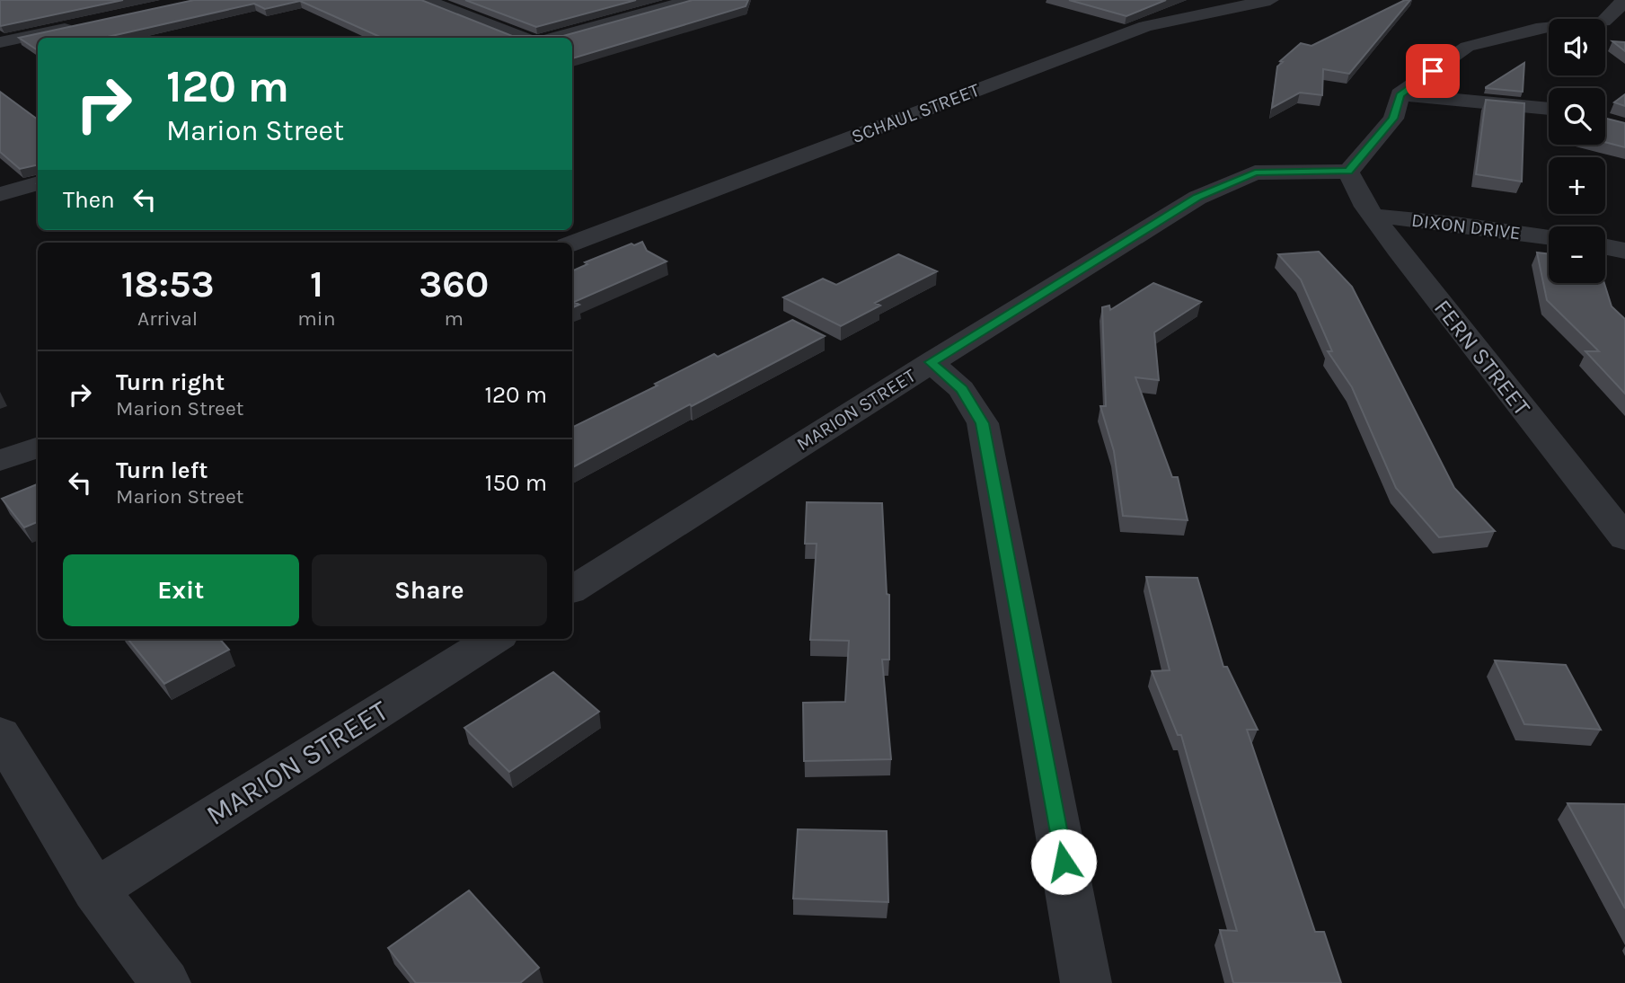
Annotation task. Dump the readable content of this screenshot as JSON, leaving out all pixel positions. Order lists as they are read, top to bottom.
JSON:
{
  "streets": {
    "street": [
      "SCHAUL STREET",
      "DIXON DRIVE",
      "FERN STREET",
      "MARION STREET"
    ]
  },
  "crossings": [
    ["DIXON DRIVE", "FERN STREET"],
    ["FERN STREET", "MARION STREET"]
  ],
  "page": {
    "map_buttons": ["+", "−"],
    "turn": ["120 m", "Marion Street"],
    "then": "Then",
    "eta": [
      "18:53",
      "Arrival",
      "1",
      "min",
      "360",
      "m"
    ],
    "list": [
      {
        "name": "Turn right",
        "note": "Marion Street",
        "value": "120 m"
      },
      {
        "name": "Turn left",
        "note": "Marion Street",
        "value": "150 m"
      }
    ],
    "buttons": ["Exit", "Share"]
  }
}
